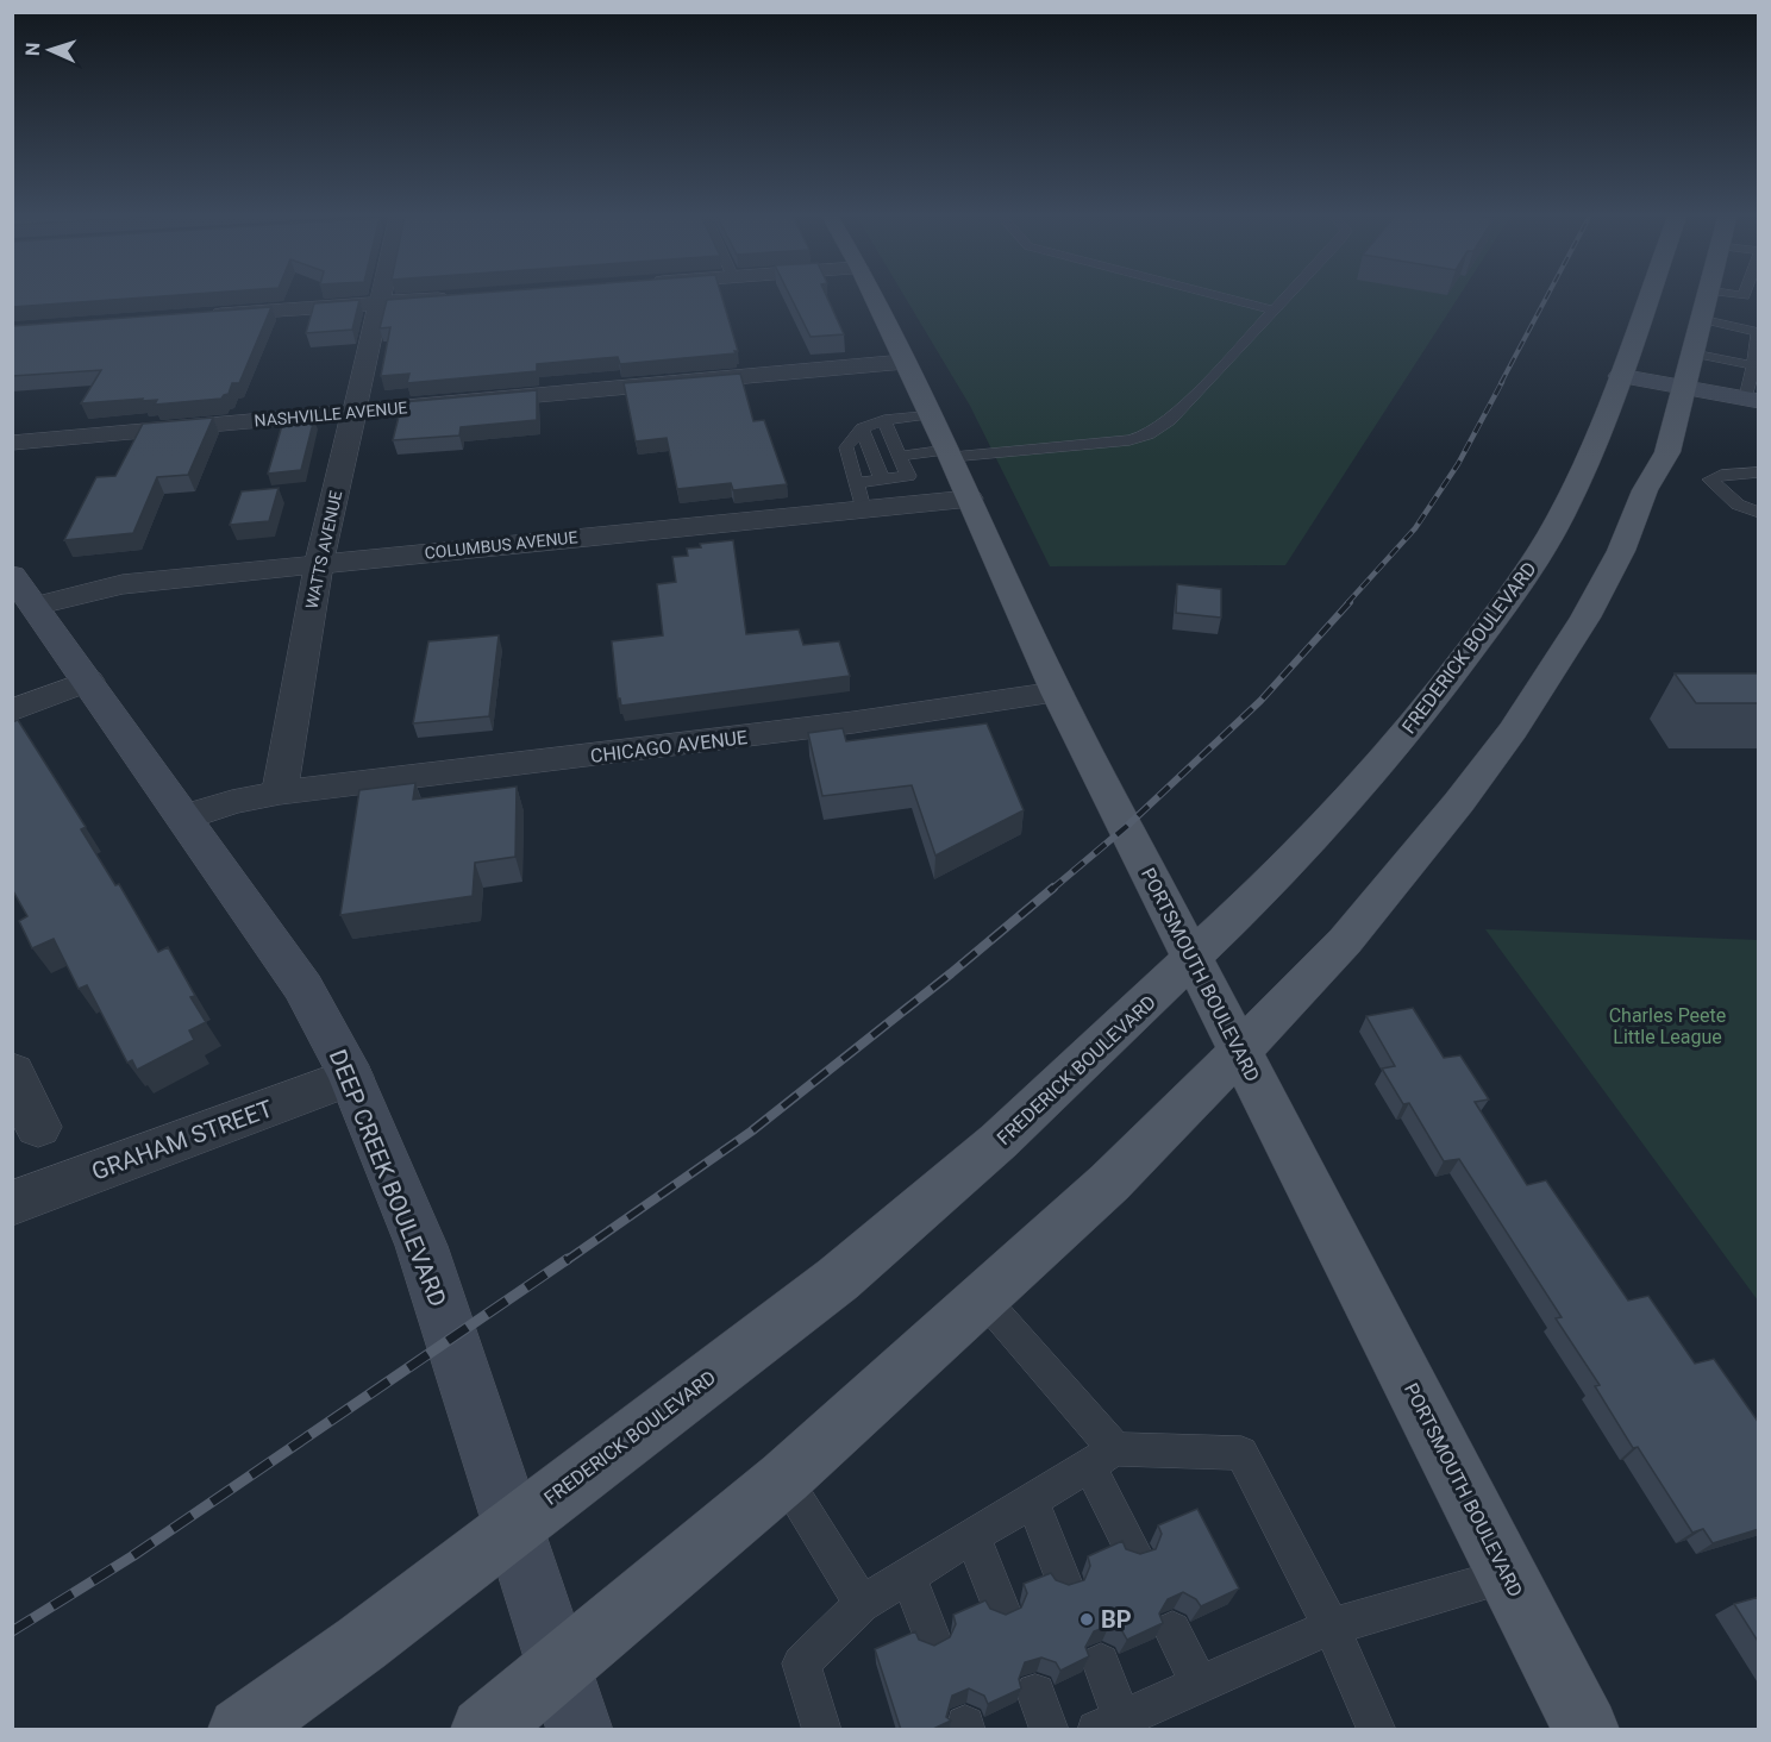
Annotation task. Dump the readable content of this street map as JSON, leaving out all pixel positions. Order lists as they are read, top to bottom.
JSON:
{
  "streets": {
    "main road": ["FREDERICK BOULEVARD", "PORTSMOUTH BOULEVARD"],
    "street": [
      "NASHVILLE AVENUE",
      "COLUMBUS AVENUE",
      "WATTS AVENUE",
      "CHICAGO AVENUE",
      "GRAHAM STREET",
      "DEEP CREEK BOULEVARD"
    ]
  },
  "crossings": [
    ["NASHVILLE AVENUE", "WATTS AVENUE"],
    ["NASHVILLE AVENUE", "PORTSMOUTH BOULEVARD"],
    ["COLUMBUS AVENUE", "WATTS AVENUE"],
    ["COLUMBUS AVENUE", "PORTSMOUTH BOULEVARD"],
    ["COLUMBUS AVENUE", "DEEP CREEK BOULEVARD"],
    ["WATTS AVENUE", "CHICAGO AVENUE"],
    ["FREDERICK BOULEVARD", "PORTSMOUTH BOULEVARD"],
    ["FREDERICK BOULEVARD", "DEEP CREEK BOULEVARD"],
    ["CHICAGO AVENUE", "PORTSMOUTH BOULEVARD"],
    ["GRAHAM STREET", "DEEP CREEK BOULEVARD"]
  ],
  "parks": ["Charles Peete Little League"],
  "places": ["BP"],
  "north": "left"
}
